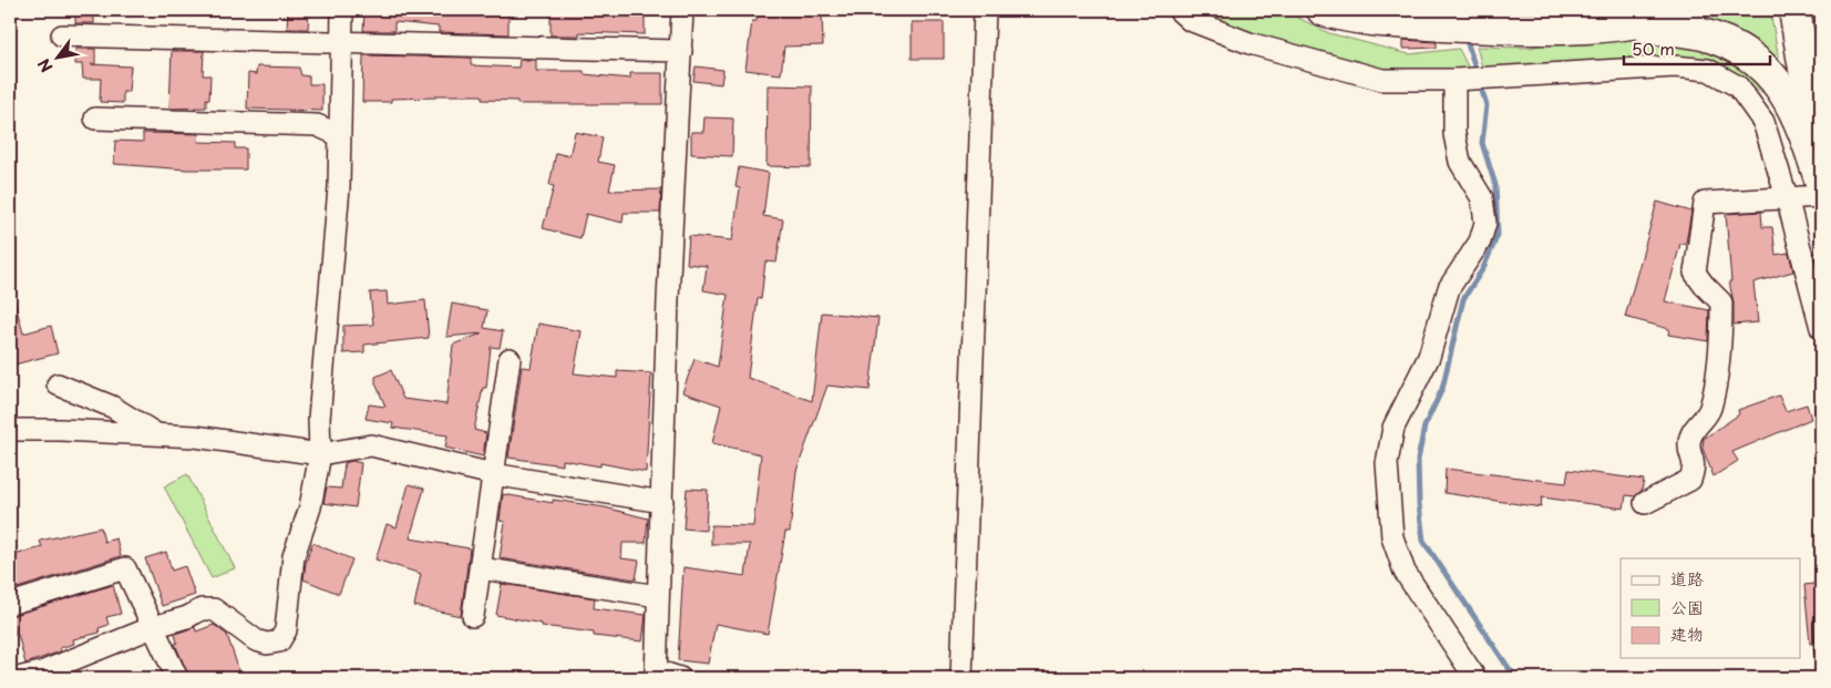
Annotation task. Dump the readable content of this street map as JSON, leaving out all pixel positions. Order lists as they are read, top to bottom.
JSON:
{
  "legend": ["道路", "公園", "建物"],
  "scale_bar": "50 m",
  "north": "bottom left"
}
